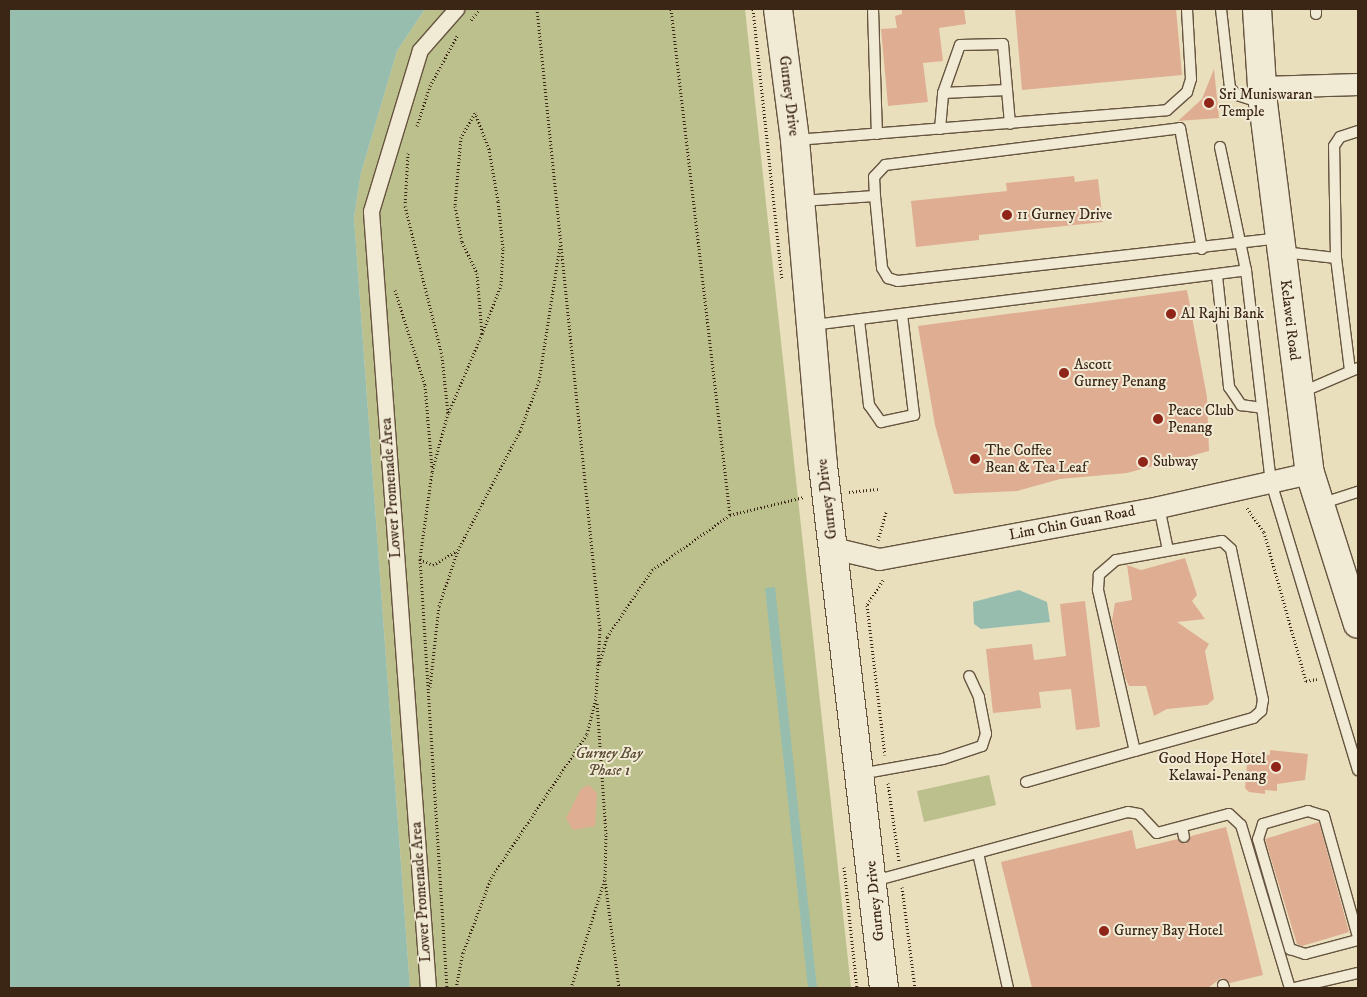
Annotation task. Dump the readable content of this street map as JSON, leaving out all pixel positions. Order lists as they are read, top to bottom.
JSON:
{
  "streets": {
    "main road": ["Gurney Drive", "Kelawei Road"],
    "street": ["Lower Promenade Area", "Lim Chin Guan Road"]
  },
  "crossings": [
    ["Gurney Drive", "Lim Chin Guan Road"],
    ["Kelawei Road", "Lim Chin Guan Road"]
  ],
  "parks": ["Gurney Bay Phase 1"],
  "places": [
    "Sri Muniswaran Temple",
    "11 Gurney Drive",
    "Al Rajhi Bank",
    "Ascott Gurney Penang",
    "Peace Club Penang",
    "The Coffee Bean & Tea Leaf",
    "Subway",
    "Good Hope Hotel Kelawai-Penang",
    "Gurney Bay Hotel"
  ]
}
